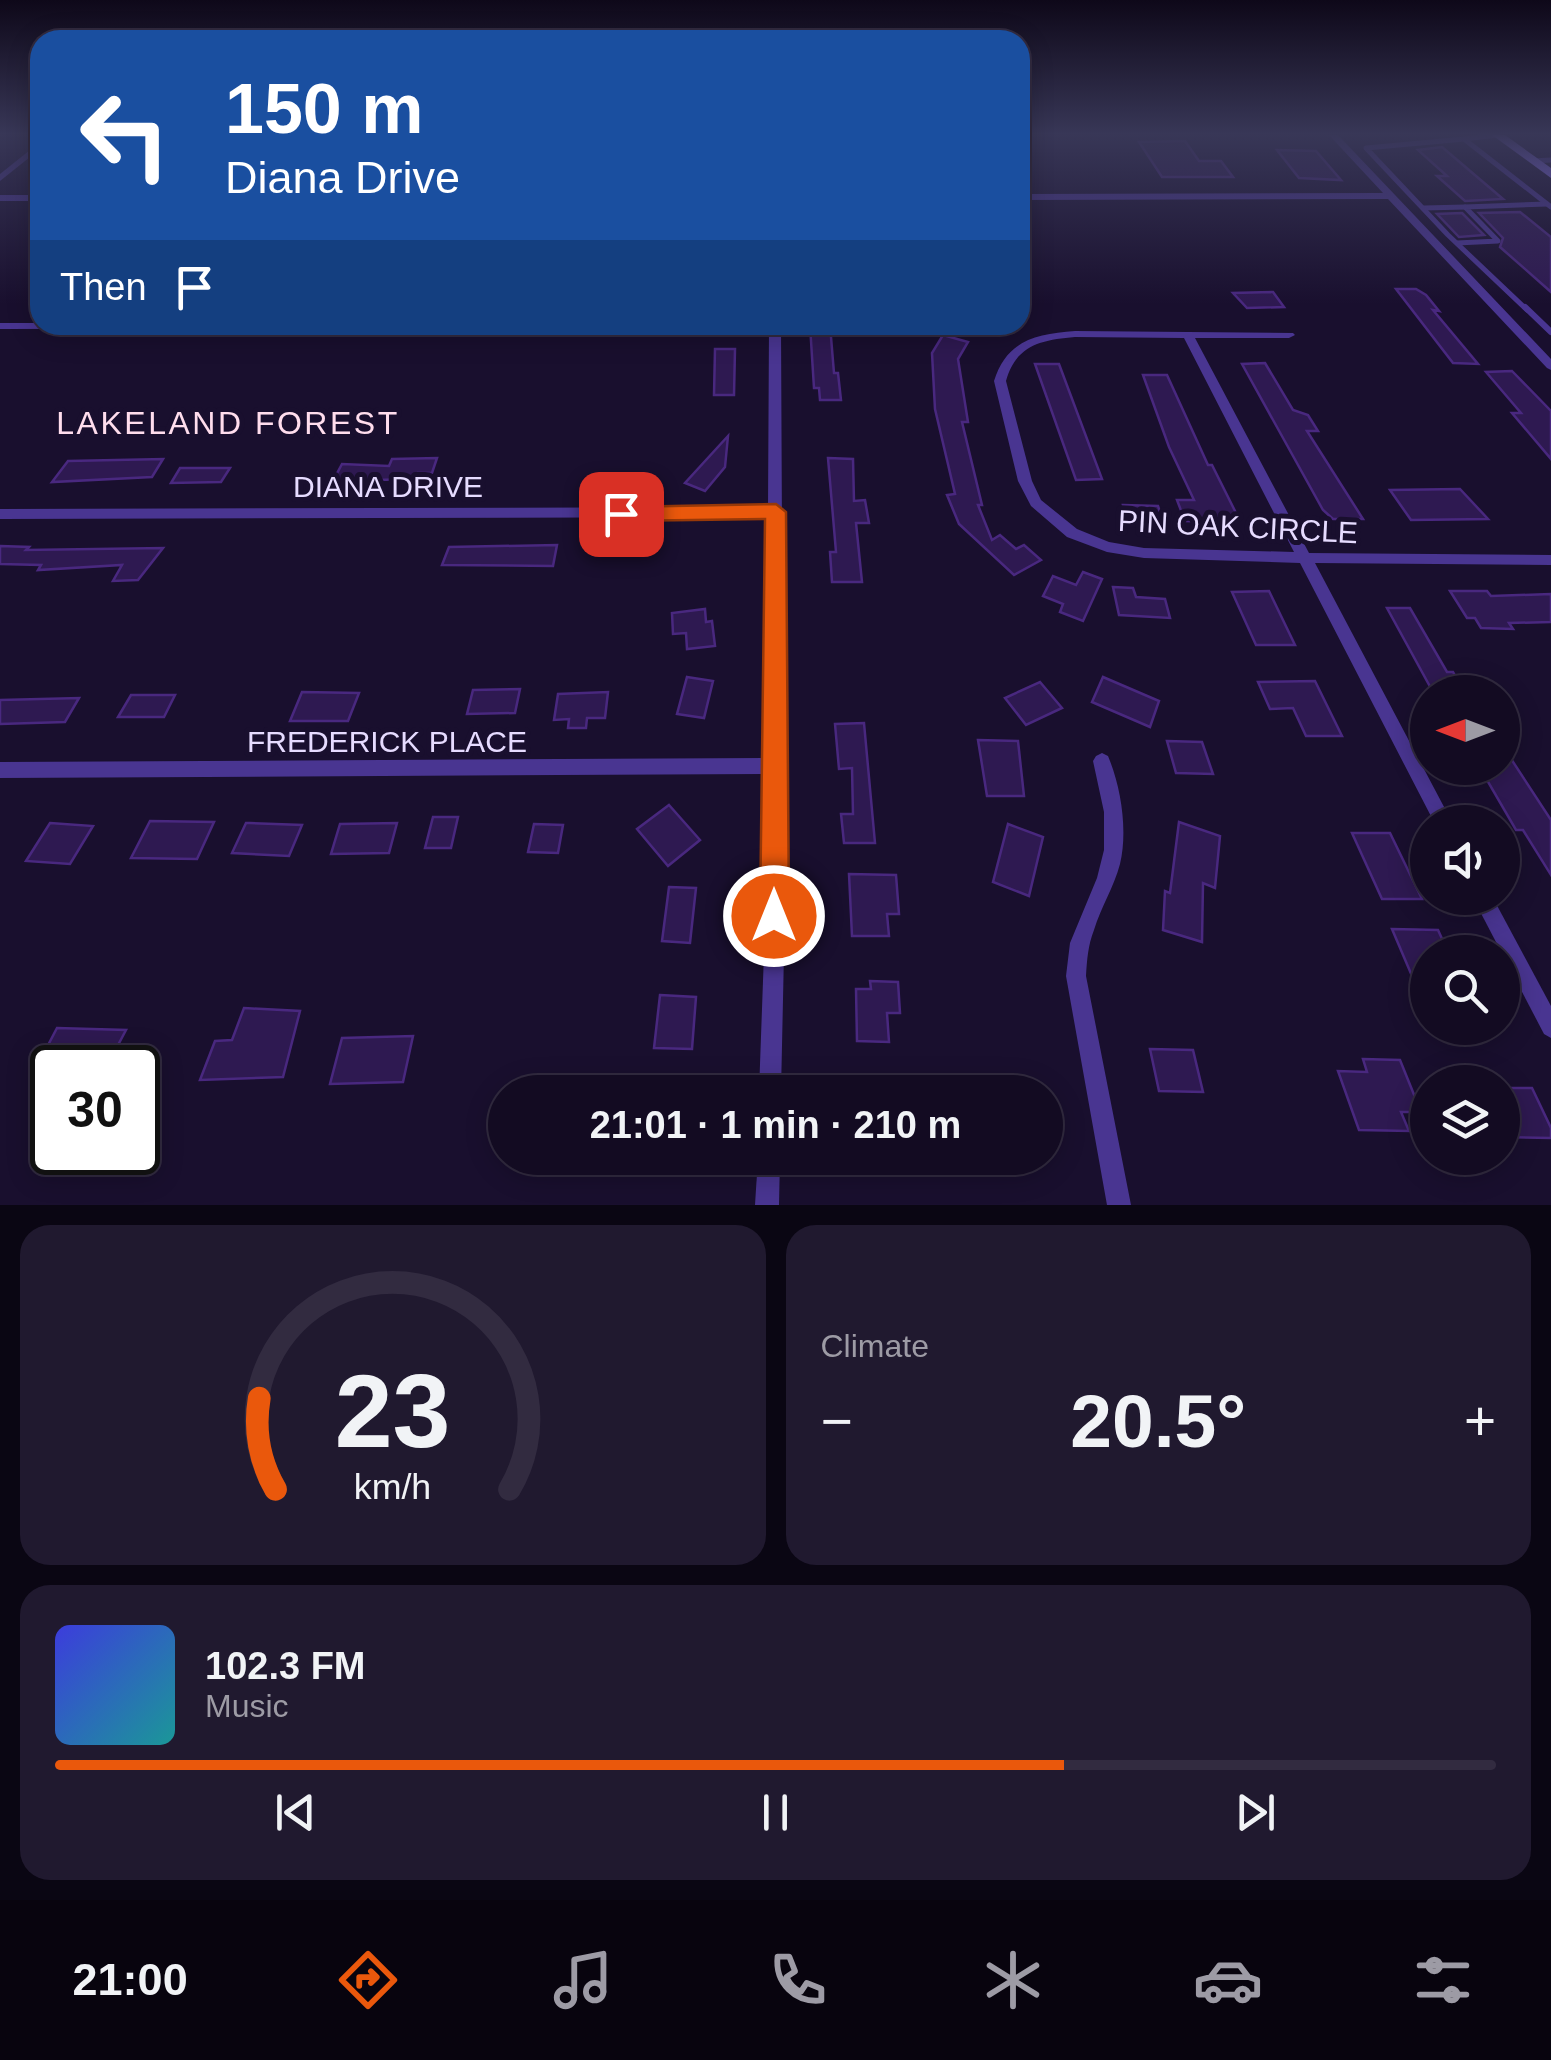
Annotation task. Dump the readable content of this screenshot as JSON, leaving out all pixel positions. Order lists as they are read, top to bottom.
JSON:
{
  "streets": {
    "street": ["DIANA DRIVE", "PIN OAK CIRCLE", "FREDERICK PLACE"]
  },
  "districts": ["LAKELAND FOREST"],
  "north": "left",
  "page": {
    "turn": ["150 m", "Diana Drive"],
    "then": "Then",
    "limit": "30",
    "trip": "21:01 · 1 min · 210 m",
    "tile": "Climate",
    "heat": ["−", "20.5°", "+"],
    "song": ["102.3 FM", "Music"],
    "tabs": "21:00",
    "gauge": ["23", "km/h"]
  }
}
